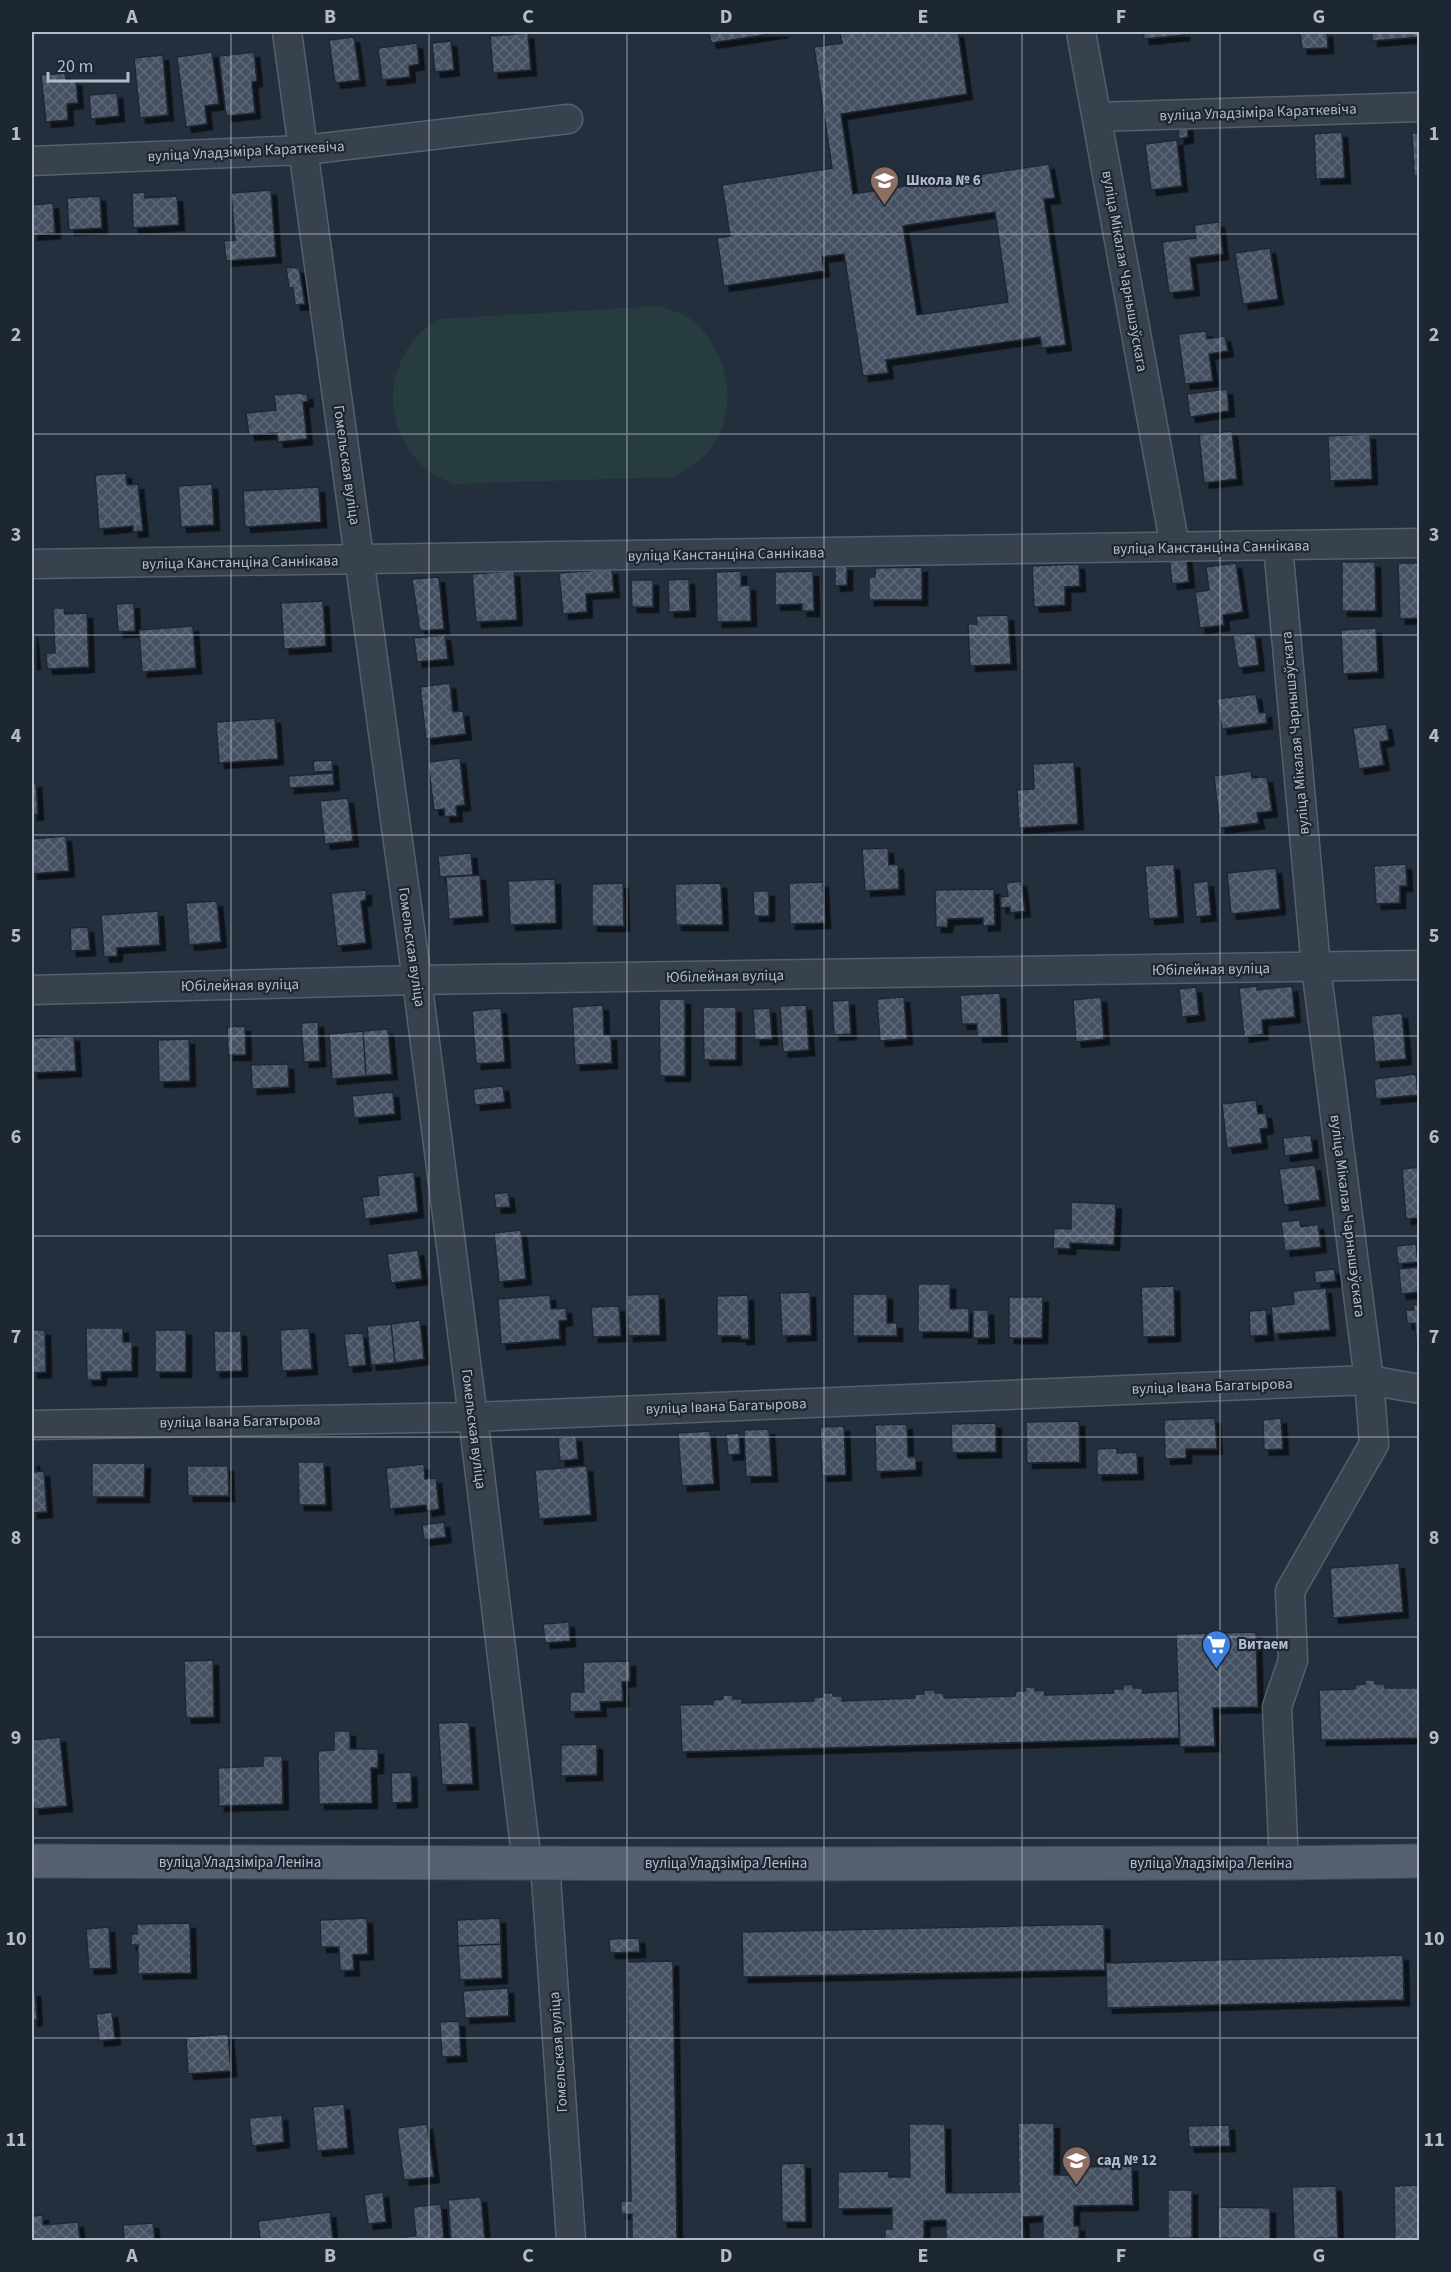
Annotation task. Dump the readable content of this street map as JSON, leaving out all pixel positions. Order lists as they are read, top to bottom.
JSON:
{
  "streets": {
    "main road": ["вуліца Уладзіміра Леніна"],
    "street": [
      "вуліца Уладзіміра Караткевіча",
      "вуліца Мікалая Чарнышэўскага",
      "Гомельская вуліца",
      "вуліца Канстанціна Саннікава",
      "Юбілейная вуліца",
      "вуліца Івана Багатырова"
    ]
  },
  "crossings": [
    ["вуліца Уладзіміра Караткевіча", "вуліца Мікалая Чарнышэўскага"],
    ["вуліца Уладзіміра Караткевіча", "Гомельская вуліца"],
    ["вуліца Мікалая Чарнышэўскага", "вуліца Канстанціна Саннікава"],
    ["вуліца Мікалая Чарнышэўскага", "Юбілейная вуліца"],
    ["вуліца Мікалая Чарнышэўскага", "вуліца Івана Багатырова"],
    ["вуліца Мікалая Чарнышэўскага", "вуліца Уладзіміра Леніна"],
    ["Гомельская вуліца", "вуліца Канстанціна Саннікава"],
    ["Гомельская вуліца", "Юбілейная вуліца"],
    ["Гомельская вуліца", "вуліца Івана Багатырова"],
    ["Гомельская вуліца", "вуліца Уладзіміра Леніна"]
  ],
  "places": {
    "school or university": ["Школа № 6", "сад № 12"],
    "supermarket": ["Витаем"]
  },
  "scale_bar": "20 m",
  "grid": {
    "columns": [
      "A",
      "B",
      "C",
      "D",
      "E",
      "F",
      "G"
    ],
    "rows": [
      "1",
      "2",
      "3",
      "4",
      "5",
      "6",
      "7",
      "8",
      "9",
      "10",
      "11"
    ]
  }
}
